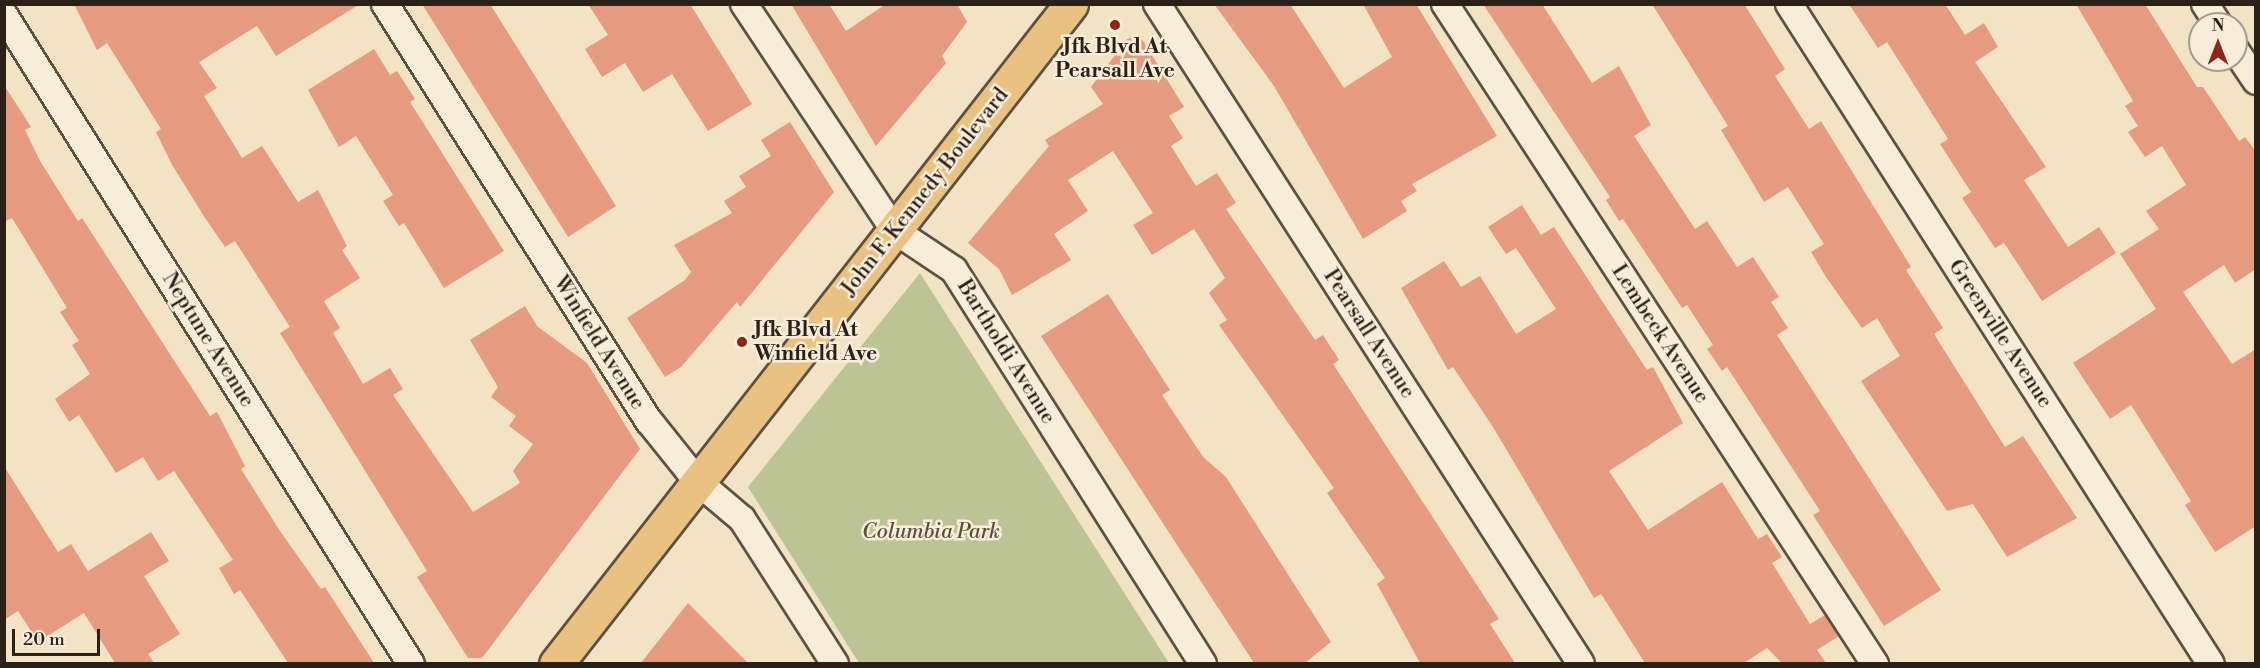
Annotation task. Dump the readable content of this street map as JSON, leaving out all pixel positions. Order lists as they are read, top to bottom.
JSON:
{
  "streets": {
    "main road": ["John F. Kennedy Boulevard"],
    "street": [
      "Pearsall Avenue",
      "Lembeck Avenue",
      "Greenville Avenue",
      "Neptune Avenue",
      "Winfield Avenue",
      "Bartholdi Avenue"
    ]
  },
  "crossings": [
    ["John F. Kennedy Boulevard", "Winfield Avenue"],
    ["John F. Kennedy Boulevard", "Bartholdi Avenue"]
  ],
  "parks": ["Columbia Park"],
  "places": ["Jfk Blvd At Pearsall Ave", "Jfk Blvd At Winfield Ave"],
  "scale_bar": "20 m",
  "north": "top"
}
